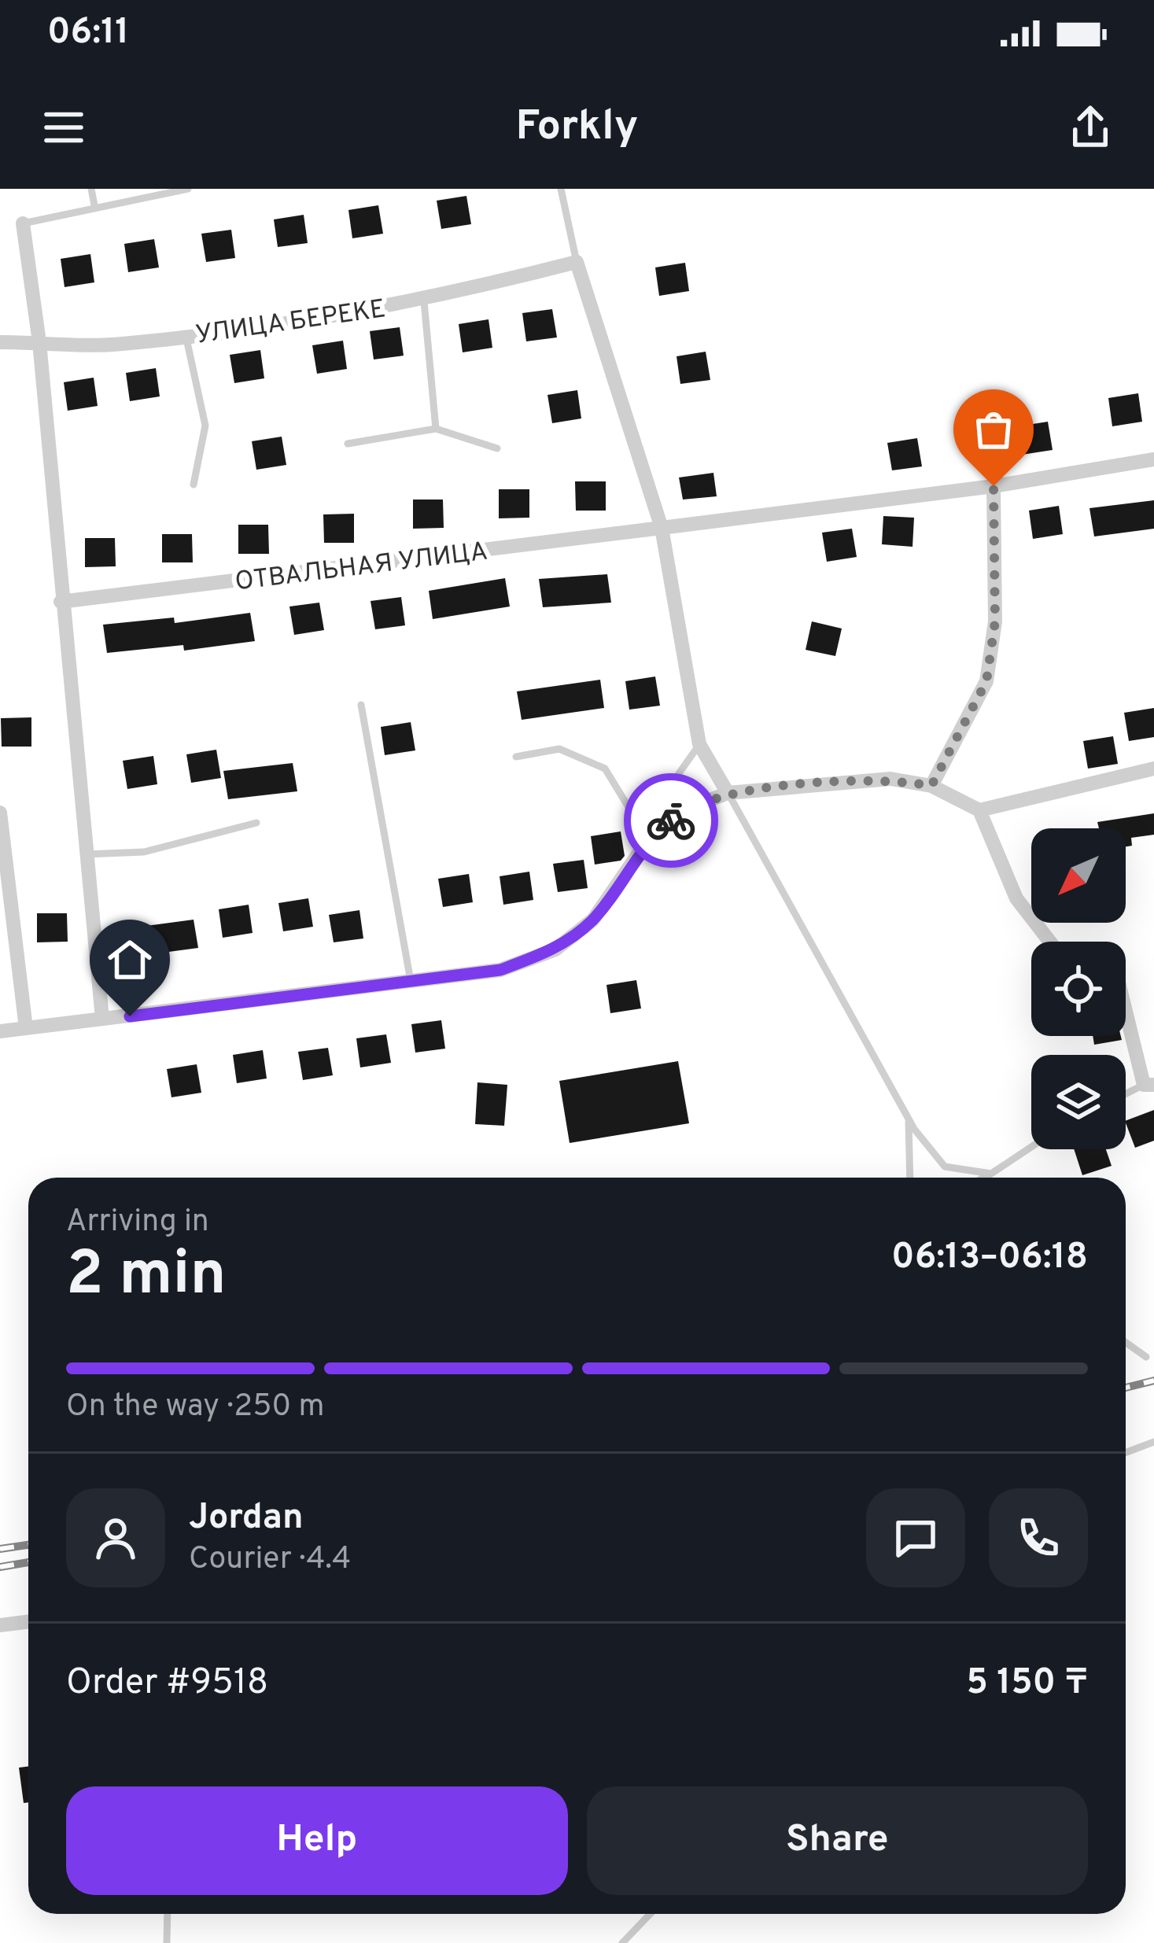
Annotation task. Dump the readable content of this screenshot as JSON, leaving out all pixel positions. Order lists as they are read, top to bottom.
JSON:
{
  "streets": {
    "street": ["УЛИЦА БЕРЕКЕ", "ОТВАЛЬНАЯ УЛИЦА"]
  },
  "north": "bottom left",
  "page": {
    "status": "06:11",
    "header": "Forkly",
    "heading": ["2 min", "Arriving in", "06:13–06:18"],
    "panel": [
      "Jordan",
      "Courier · 4.4",
      "Order #9518",
      "5 150 ₸"
    ],
    "bar": "On the way · 250 m",
    "buttons": ["Help", "Share"]
  }
}
